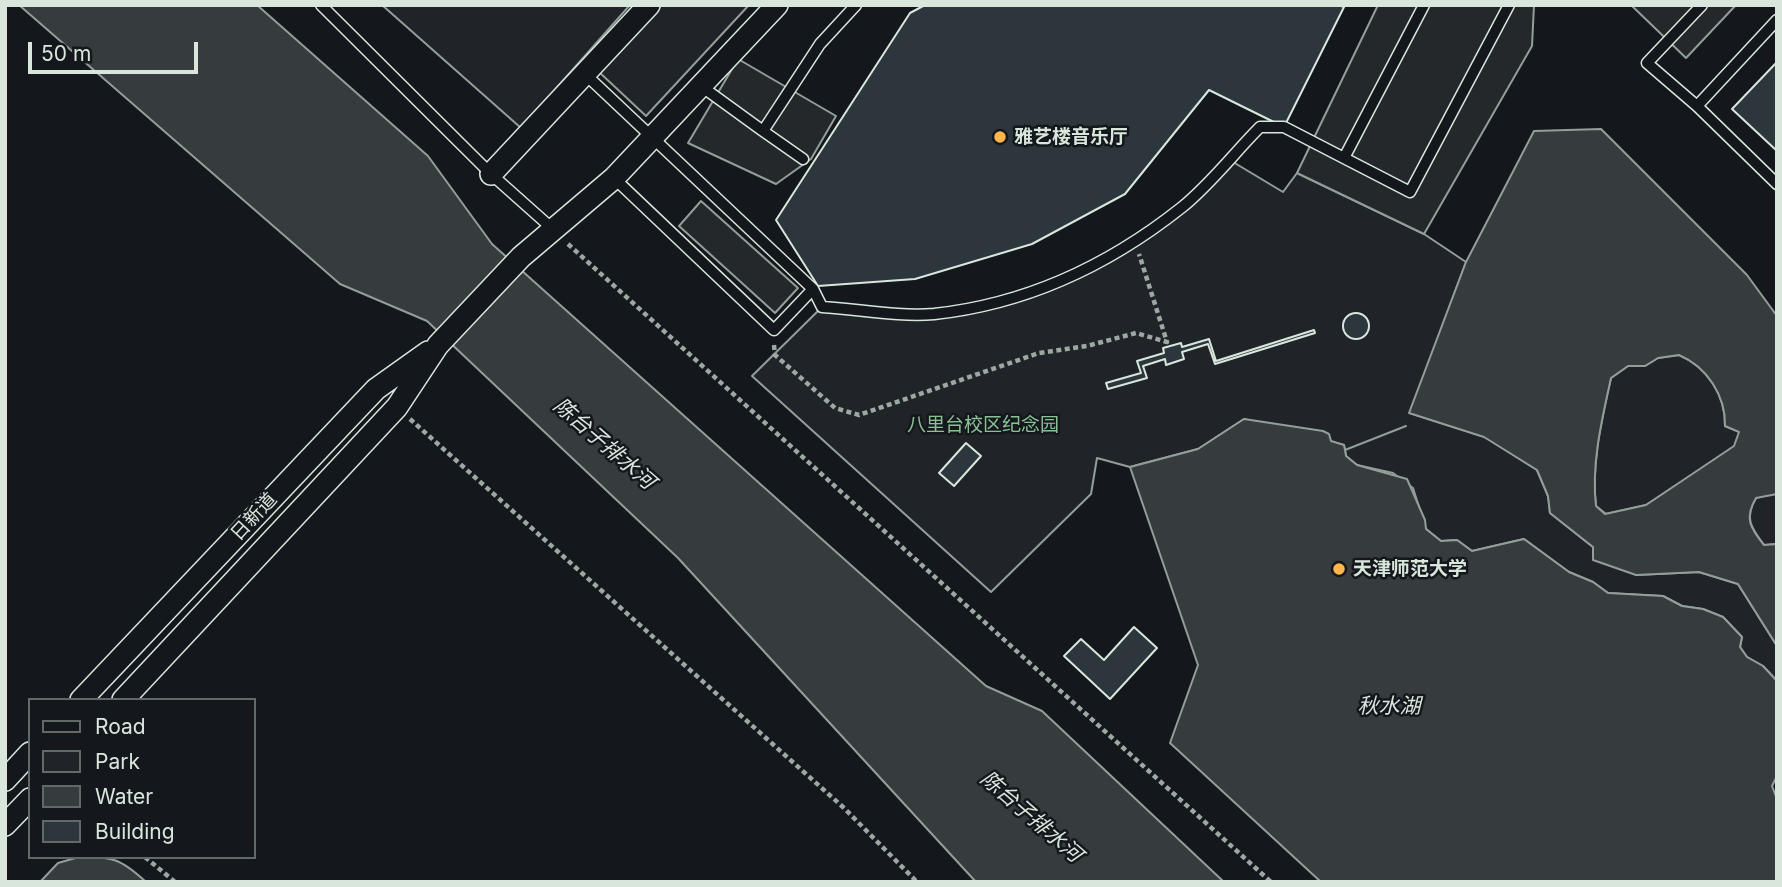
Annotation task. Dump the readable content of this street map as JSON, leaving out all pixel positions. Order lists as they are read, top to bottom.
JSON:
{
  "streets": {
    "street": ["日新道"]
  },
  "water": ["陈台子排水河", "秋水湖"],
  "parks": ["八里台校区纪念园"],
  "places": ["雅艺楼音乐厅", "天津师范大学"],
  "legend": [
    "Road",
    "Park",
    "Water",
    "Building"
  ],
  "scale_bar": "50 m"
}
